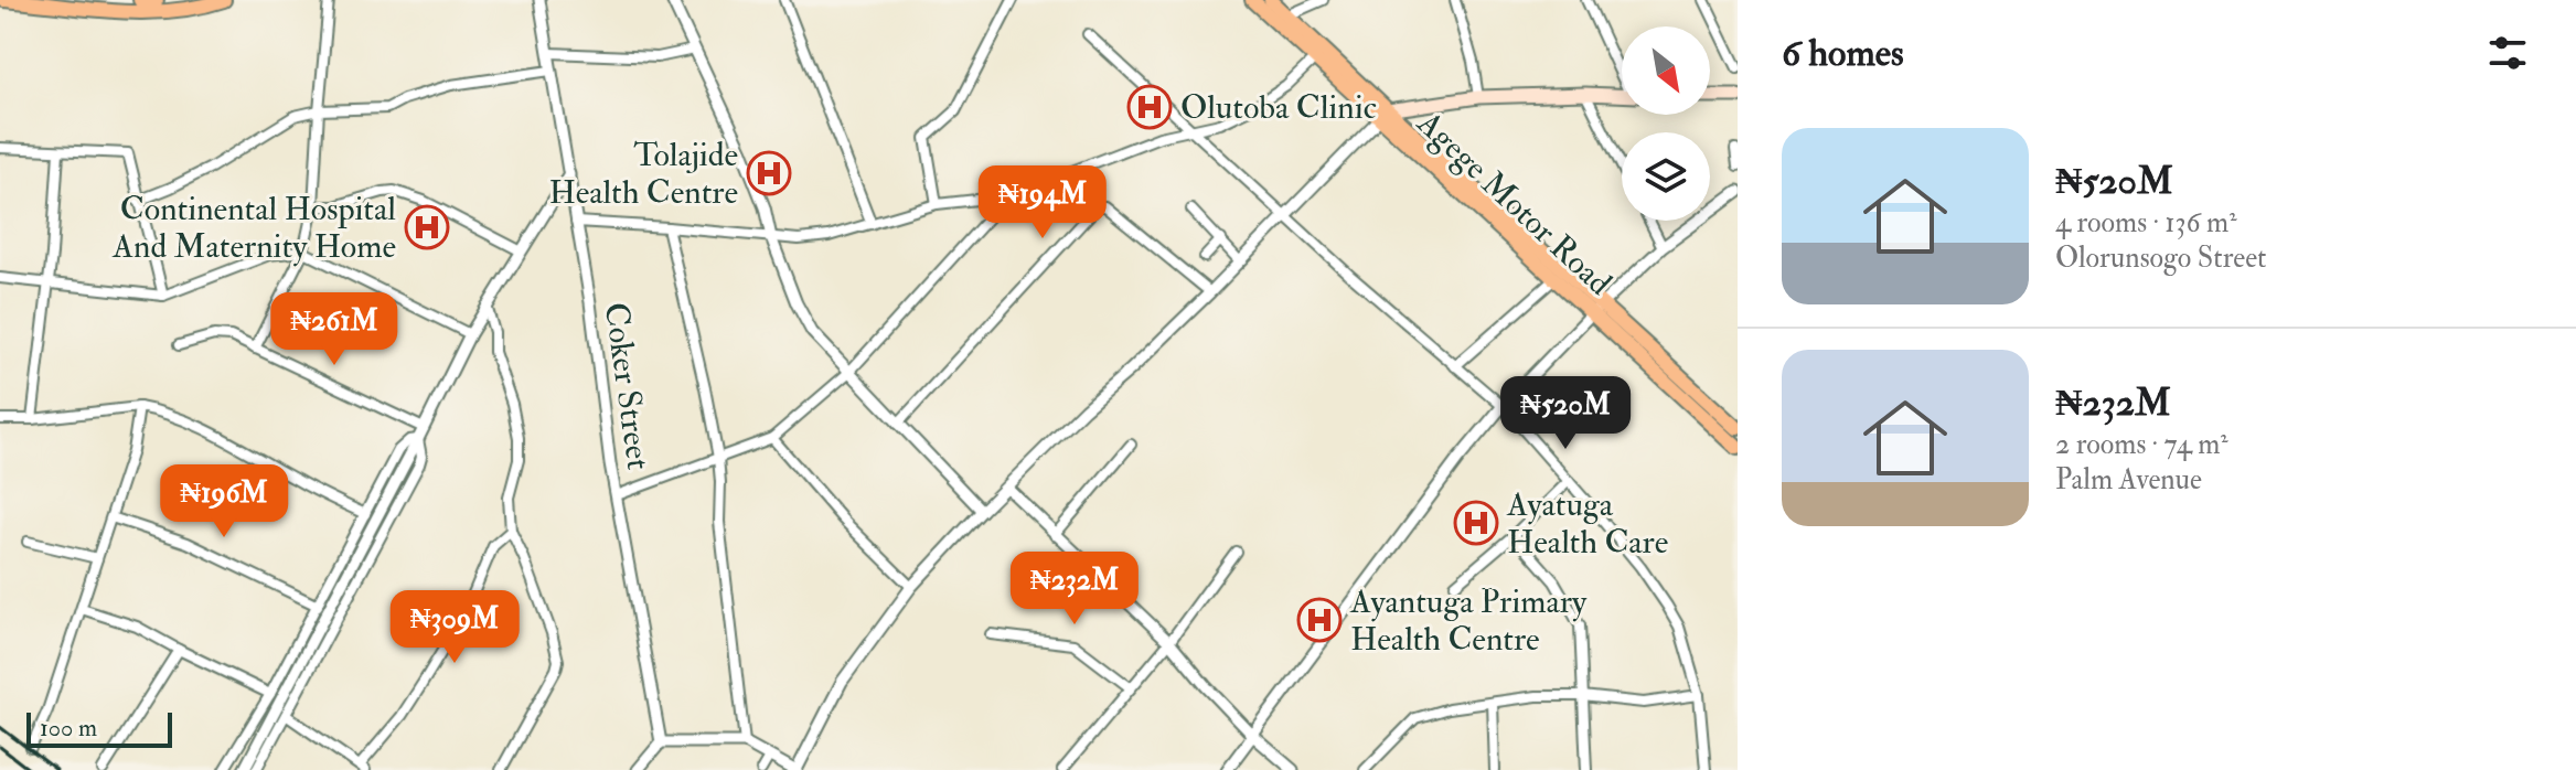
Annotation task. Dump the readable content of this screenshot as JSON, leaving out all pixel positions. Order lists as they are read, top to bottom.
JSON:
{
  "streets": {
    "highway": ["Agege Motor Road"],
    "street": ["Coker Street"]
  },
  "places": {
    "hospital": [
      "Olutoba Clinic",
      "Tolajide Health Centre",
      "Continental Hospital And Maternity Home",
      "Ayatuga Health Care",
      "Ayantuga Primary Health Centre"
    ]
  },
  "scale_bar": "100 m",
  "north": "bottom right",
  "page": {
    "heading": "6 homes",
    "list": [
      {
        "name": "₦520M",
        "note": "4 rooms · 136 m² · Olorunsogo Street"
      },
      {
        "name": "₦232M",
        "note": "2 rooms · 74 m² · Palm Avenue"
      }
    ],
    "price": [
      "₦194M",
      "₦261M",
      "₦520M",
      "₦196M",
      "₦232M",
      "₦309M"
    ],
    "scale": "100 m"
  }
}
